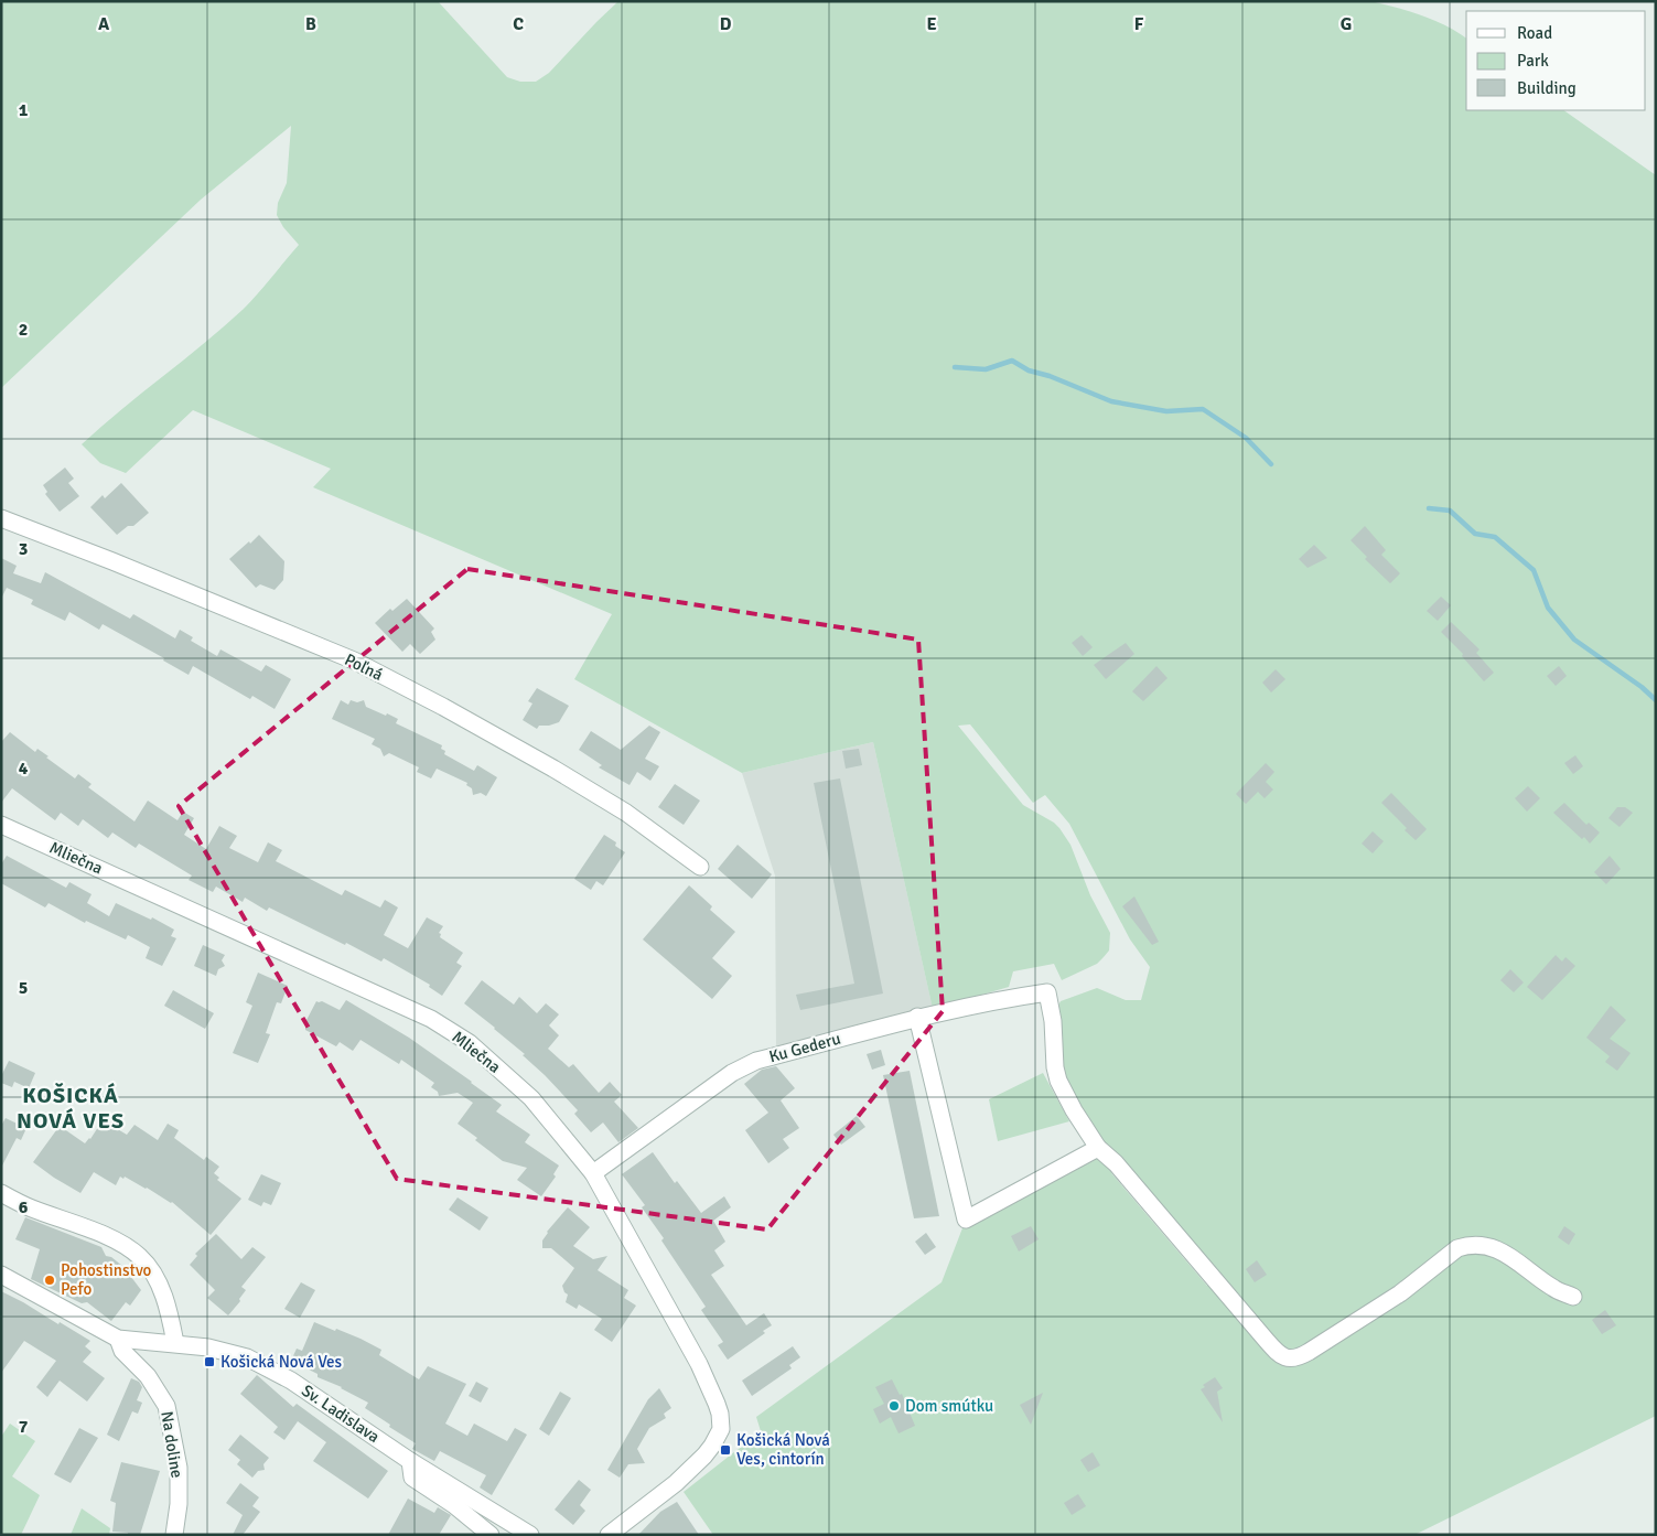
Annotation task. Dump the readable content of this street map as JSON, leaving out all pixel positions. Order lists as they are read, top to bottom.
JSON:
{
  "streets": {
    "street": [
      "Poľná",
      "Mliečna",
      "Ku Gederu",
      "Sv. Ladislava",
      "Na doline"
    ]
  },
  "crossings": [
    ["Mliečna", "Ku Gederu"],
    ["Sv. Ladislava", "Na doline"]
  ],
  "districts": ["KOŠICKÁ NOVÁ VES"],
  "places": {
    "other": ["Pohostinstvo Pefo", "Dom smútku"],
    "transit": ["Košická Nová Ves", "Košická Nová Ves, cintorín"]
  },
  "legend": ["Road", "Park", "Building"],
  "grid": {
    "columns": [
      "A",
      "B",
      "C",
      "D",
      "E",
      "F",
      "G"
    ],
    "rows": [
      "1",
      "2",
      "3",
      "4",
      "5",
      "6",
      "7"
    ]
  }
}
